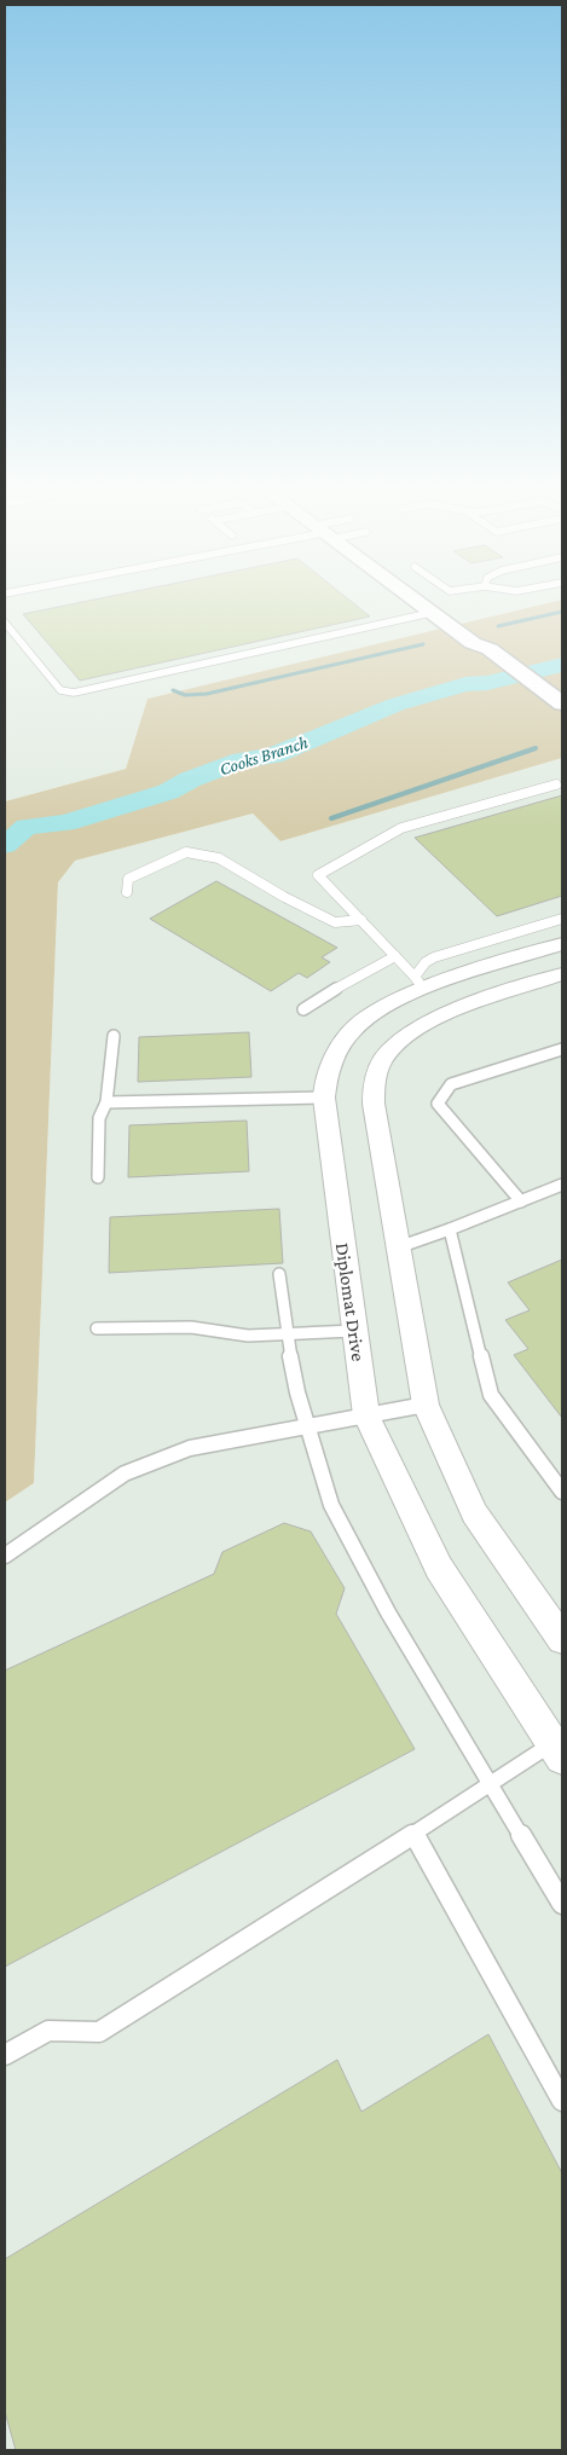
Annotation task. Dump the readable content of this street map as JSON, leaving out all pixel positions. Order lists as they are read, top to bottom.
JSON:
{
  "streets": {
    "street": ["Diplomat Drive"]
  },
  "water": ["Cooks Branch"]
}
